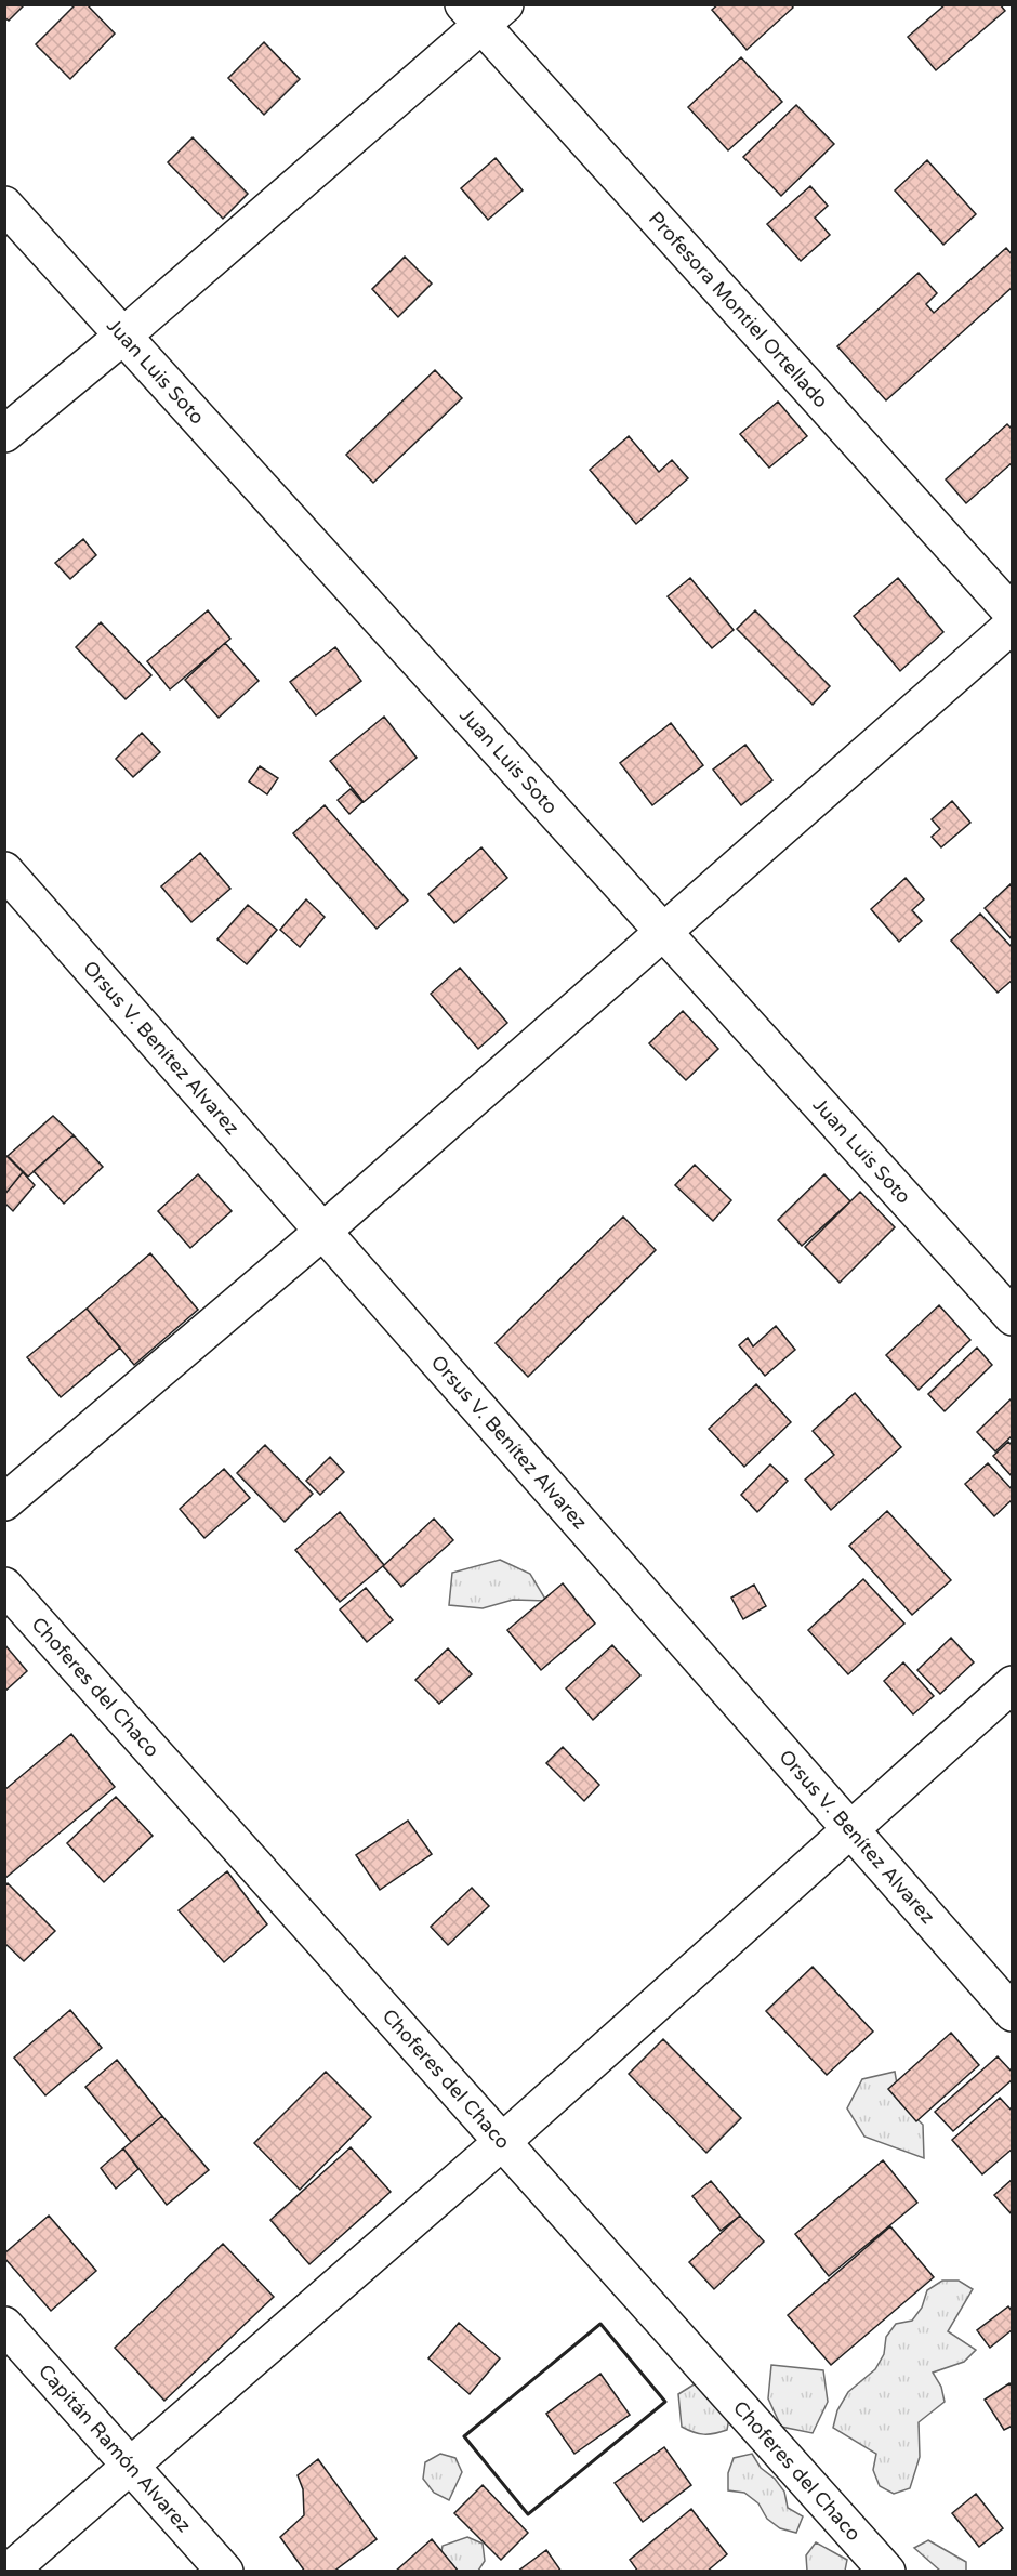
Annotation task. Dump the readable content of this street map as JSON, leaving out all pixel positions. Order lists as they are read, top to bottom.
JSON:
{
  "streets": {
    "street": [
      "Profesora Montiel Ortellado",
      "Juan Luis Soto",
      "Orsus V. Benítez Alvarez",
      "Choferes del Chaco",
      "Capitán Ramón Alvarez"
    ]
  }
}
